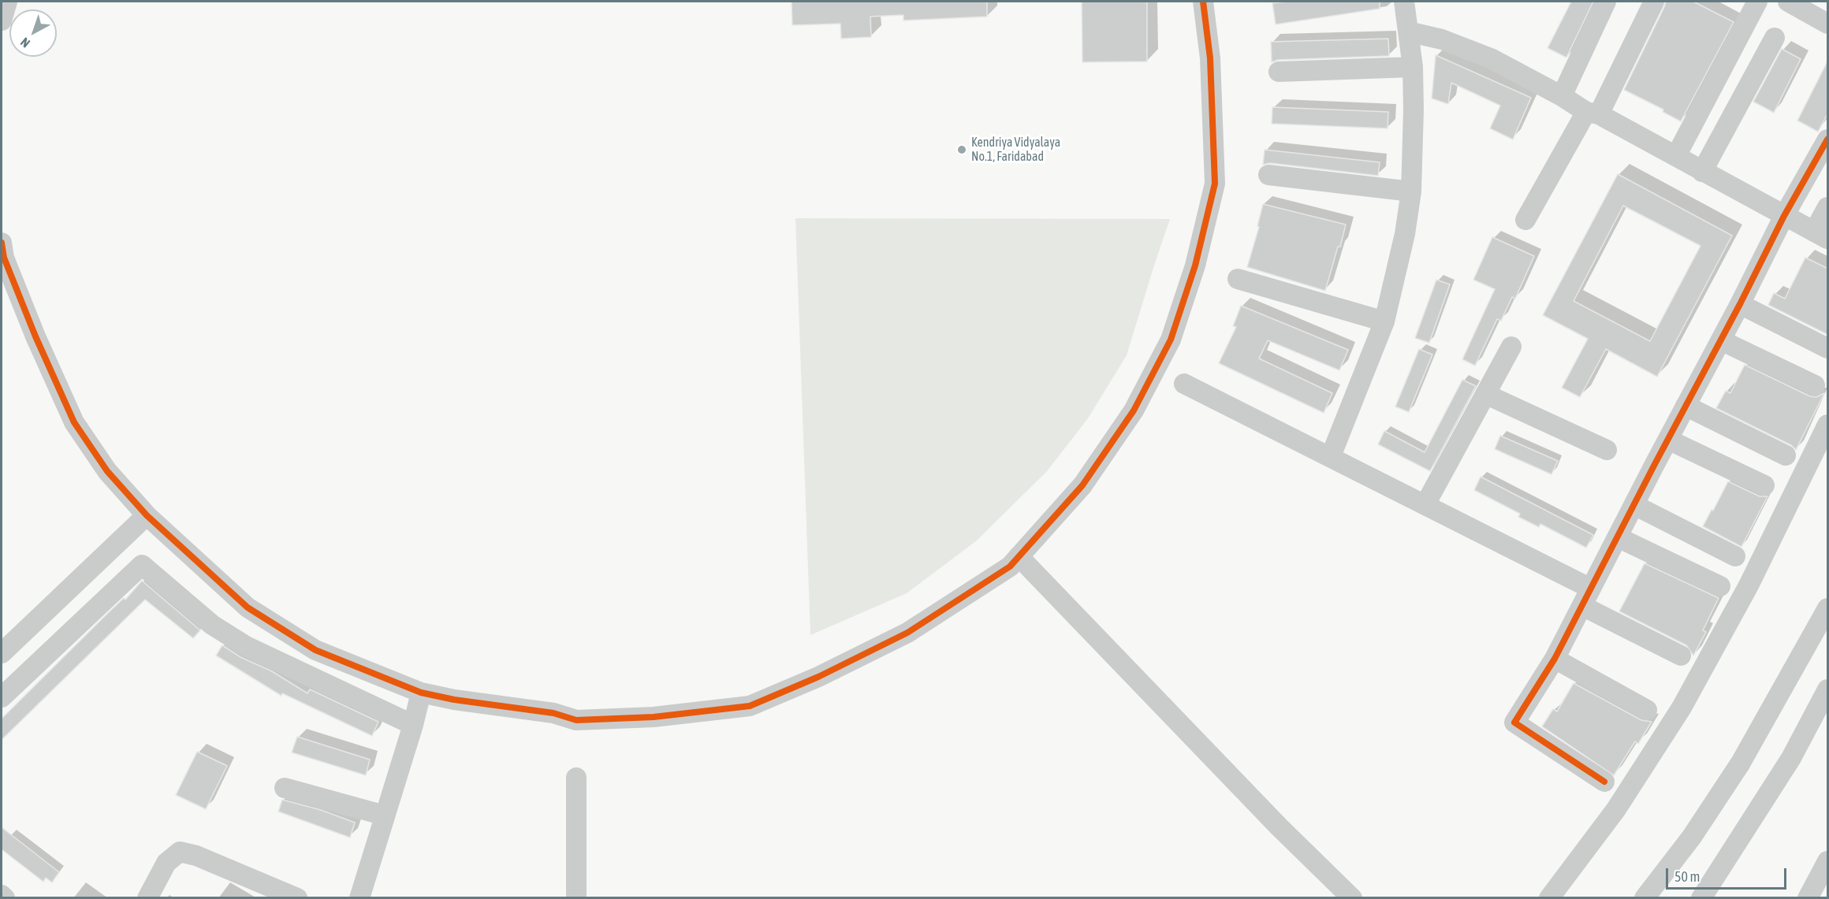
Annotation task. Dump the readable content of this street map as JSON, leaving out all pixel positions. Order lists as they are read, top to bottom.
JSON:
{
  "places": ["Kendriya Vidyalaya No.1, Faridabad"],
  "scale_bar": "50 m",
  "north": "bottom left"
}
